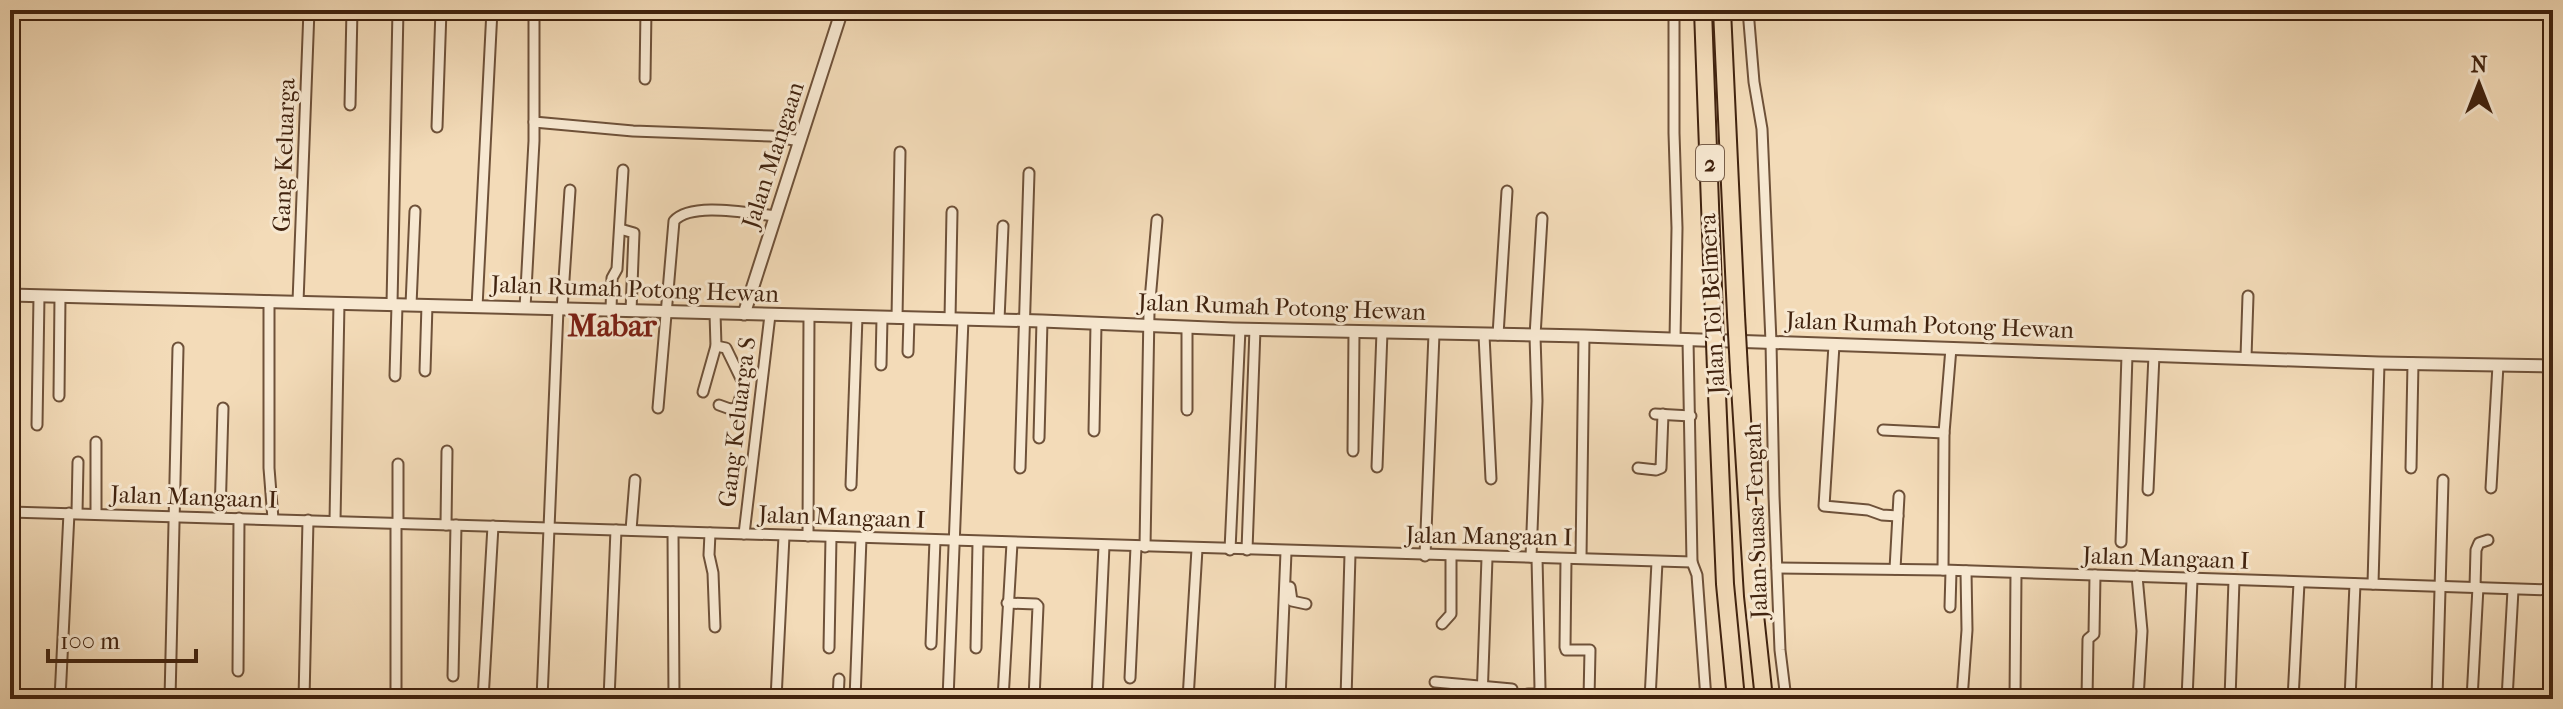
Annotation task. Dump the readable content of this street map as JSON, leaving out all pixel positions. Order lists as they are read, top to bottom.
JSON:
{
  "streets": {
    "highway": ["2", "Jalan Tol Belmera"],
    "street": [
      "Gang Keluarga",
      "Jalan Mangaan",
      "Jalan Rumah Potong Hewan",
      "Gang Keluarga S",
      "Jalan Mangaan I",
      "Jalan Suasa Tengah"
    ]
  },
  "crossings": [
    ["Gang Keluarga", "Jalan Rumah Potong Hewan"],
    ["Jalan Mangaan", "Jalan Rumah Potong Hewan"],
    ["2", "Jalan Tol Belmera"],
    ["Jalan Rumah Potong Hewan", "Gang Keluarga S"],
    ["Jalan Rumah Potong Hewan", "Jalan Suasa Tengah"],
    ["Gang Keluarga S", "Jalan Mangaan I"],
    ["Jalan Mangaan I", "Jalan Suasa Tengah"]
  ],
  "districts": ["Mabar"],
  "scale_bar": "100 m",
  "north": "top"
}
